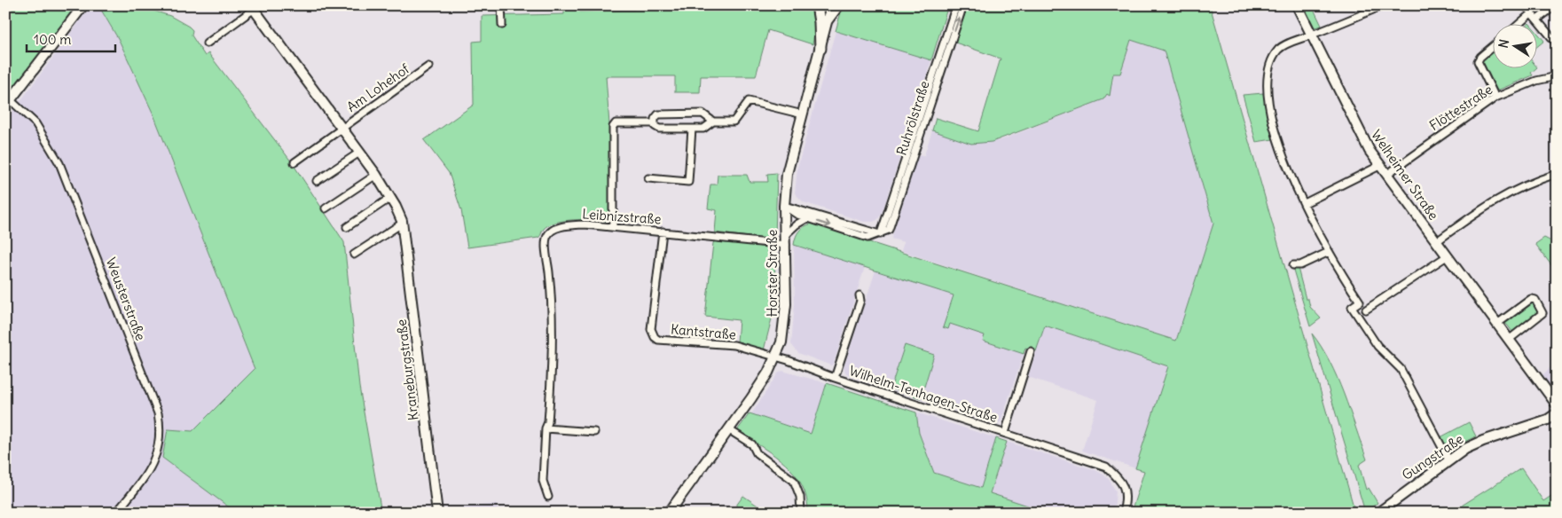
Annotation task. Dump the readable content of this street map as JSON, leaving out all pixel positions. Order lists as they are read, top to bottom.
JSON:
{
  "streets": {
    "street": [
      "Am Lohehof",
      "Flöttestraße",
      "Ruhrölstraße",
      "Welheimer Straße",
      "Leibnizstraße",
      "Horster Straße",
      "Weusterstraße",
      "Kantstraße",
      "Kraneburgstraße",
      "Wilhelm-Tenhagen-Straße",
      "Gungstraße"
    ]
  },
  "crossings": [
    ["Am Lohehof", "Kraneburgstraße"],
    ["Flöttestraße", "Welheimer Straße"],
    ["Leibnizstraße", "Horster Straße"],
    ["Leibnizstraße", "Kantstraße"],
    ["Horster Straße", "Kantstraße"],
    ["Horster Straße", "Wilhelm-Tenhagen-Straße"],
    ["Kantstraße", "Wilhelm-Tenhagen-Straße"]
  ],
  "scale_bar": "100 m",
  "north": "left"
}
